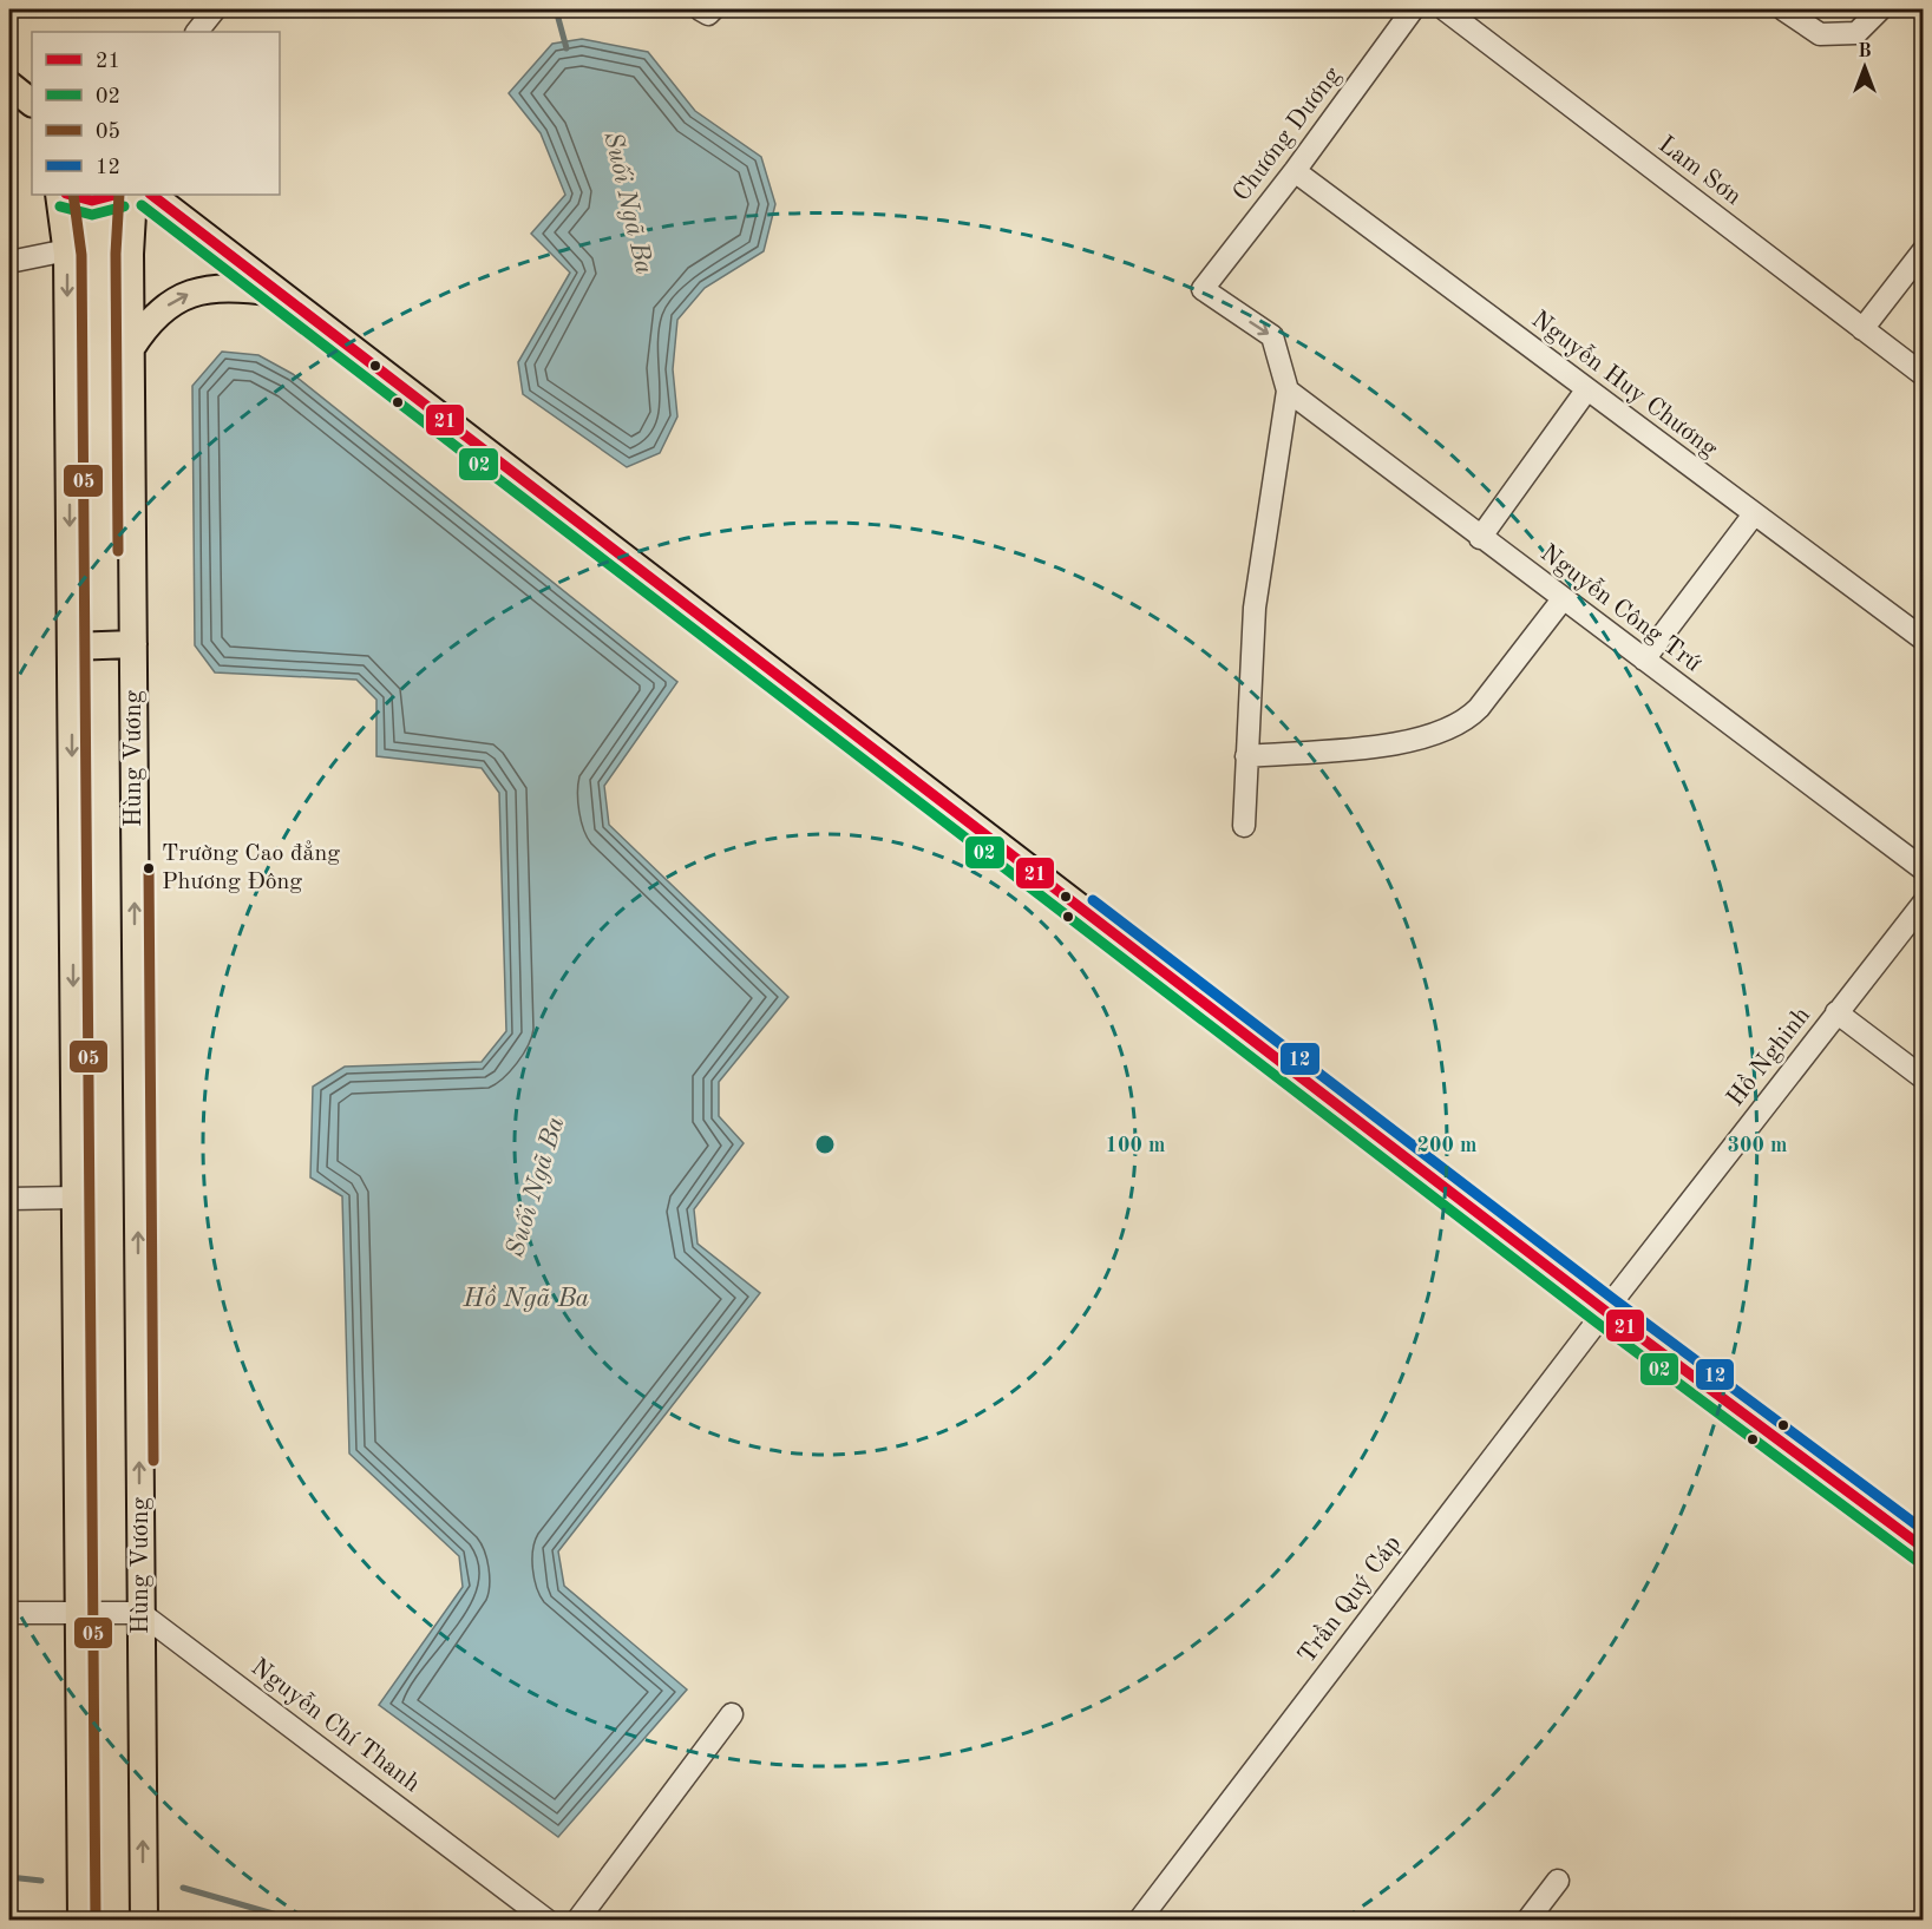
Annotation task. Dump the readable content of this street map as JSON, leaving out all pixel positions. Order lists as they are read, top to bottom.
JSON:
{
  "streets": {
    "main road": ["Hùng Vương"],
    "street": [
      "Chương Dương",
      "Lam Sơn",
      "Nguyễn Huy Chương",
      "Nguyễn Công Trứ",
      "Hồ Nghinh",
      "Trần Quý Cáp",
      "Nguyễn Chí Thanh"
    ]
  },
  "crossings": [
    ["Chương Dương", "Nguyễn Huy Chương"],
    ["Chương Dương", "Nguyễn Công Trứ"],
    ["Hùng Vương", "Nguyễn Chí Thanh"],
    ["Hồ Nghinh", "Trần Quý Cáp"]
  ],
  "water": ["Suối Ngã Ba", "Hồ Ngã Ba"],
  "places": ["Trường Cao đẳng Phương Đông"],
  "lines": [
    "transit line 21",
    "transit line 05",
    "transit line 02",
    "transit line 12"
  ],
  "legend": [
    "21",
    "02",
    "05",
    "12"
  ],
  "north": "top",
  "rings": ["100 m", "200 m", "300 m"]
}
